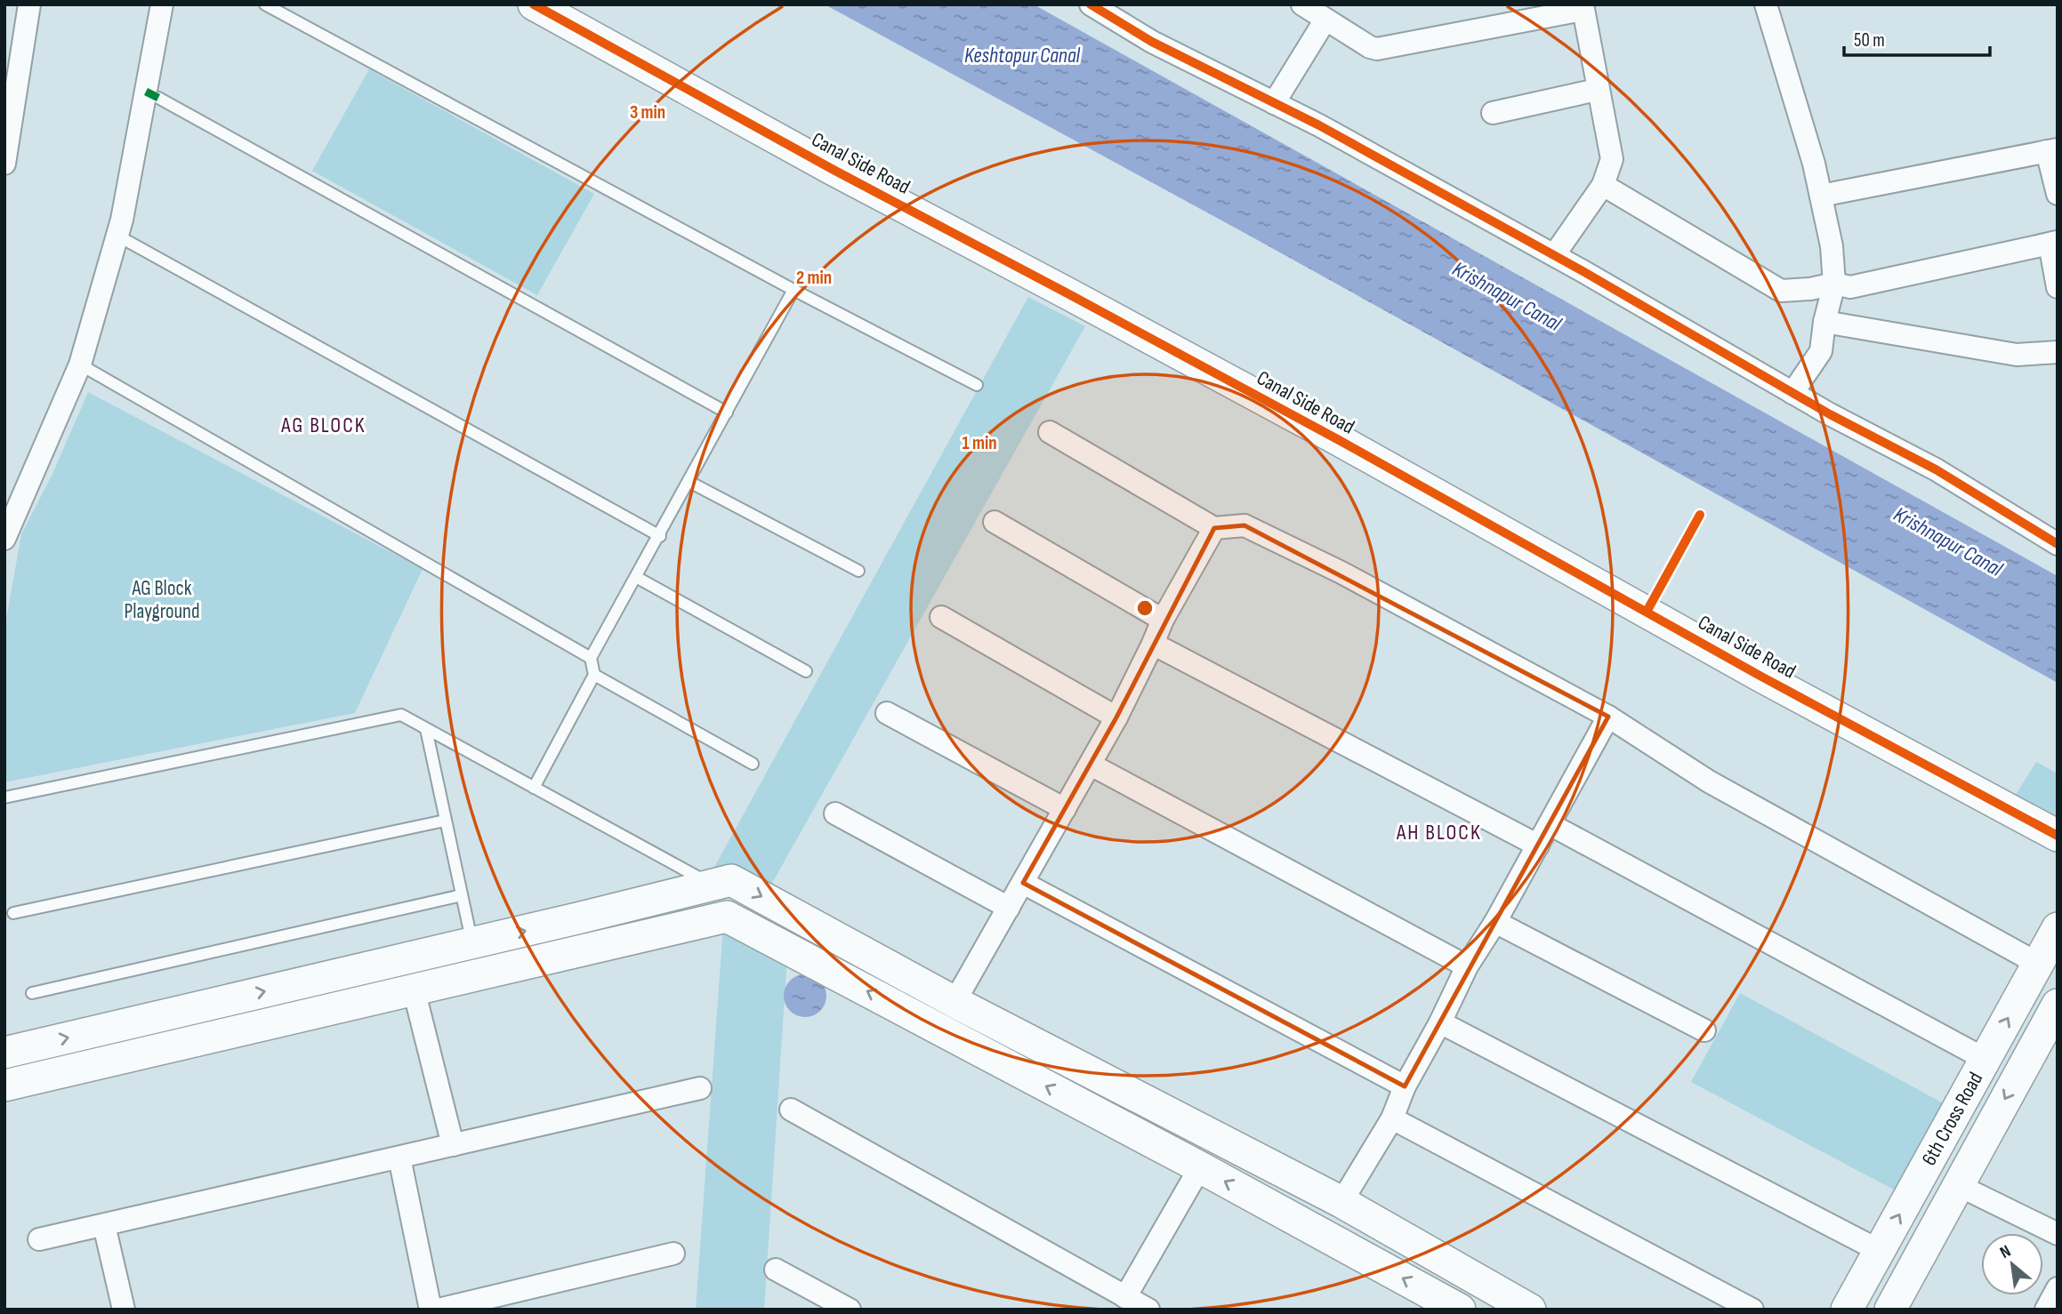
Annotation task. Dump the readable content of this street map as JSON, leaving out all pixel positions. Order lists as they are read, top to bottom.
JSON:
{
  "streets": {
    "main road": ["Canal Side Road", "6th Cross Road"]
  },
  "districts": ["AG BLOCK", "AH BLOCK"],
  "water": ["Keshtopur Canal", "Krishnapur Canal"],
  "parks": ["AG Block Playground"],
  "scale_bar": "50 m",
  "north": "top left",
  "rings": ["3 min", "2 min", "1 min"]
}
